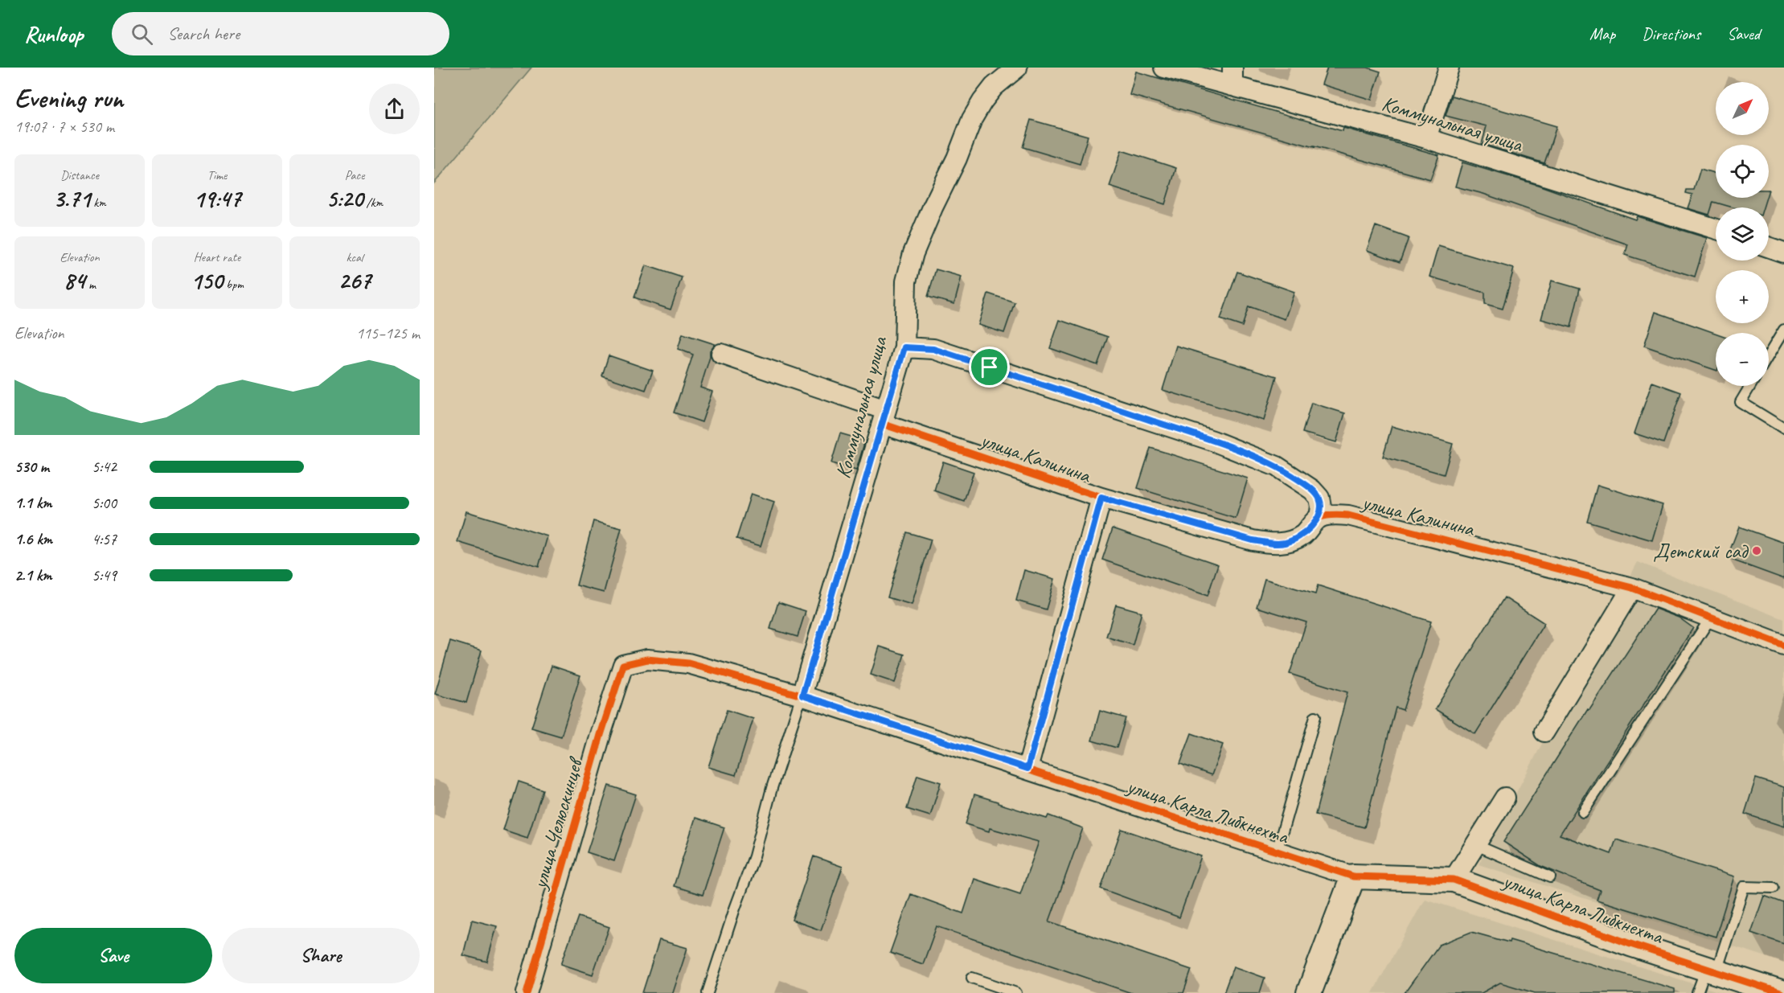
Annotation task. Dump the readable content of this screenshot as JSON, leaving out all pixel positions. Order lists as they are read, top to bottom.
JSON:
{
  "streets": {
    "street": [
      "Коммунальная улица",
      "улица Калинина",
      "улица Карла Либкнехта",
      "улица Челюскинцев"
    ]
  },
  "crossings": [
    ["Коммунальная улица", "улица Калинина"],
    ["Коммунальная улица", "улица Карла Либкнехта"],
    ["улица Карла Либкнехта", "улица Челюскинцев"]
  ],
  "places": ["Детский сад"],
  "north": "top right",
  "page": {
    "header": "Runloop",
    "search": "Search here",
    "nav": ["Map", "Directions", "Saved"],
    "heading": ["Evening run", "19:07 · 7 × 530 m"],
    "map_buttons": ["+", "−"],
    "stats": [
      ["Distance", "3.71 km"],
      ["Time", "19:47"],
      ["Pace", "5:20 /km"],
      ["Elevation", "84 m"],
      ["Heart rate", "150 bpm"],
      ["kcal", "267"]
    ],
    "chart": ["Elevation", "115–125 m"],
    "list": [
      {
        "name": "530 m",
        "note": "5:42"
      },
      {
        "name": "1.1 km",
        "note": "5:00"
      },
      {
        "name": "1.6 km",
        "note": "4:57"
      },
      {
        "name": "2.1 km",
        "note": "5:49"
      }
    ],
    "buttons": ["Save", "Share"]
  }
}
